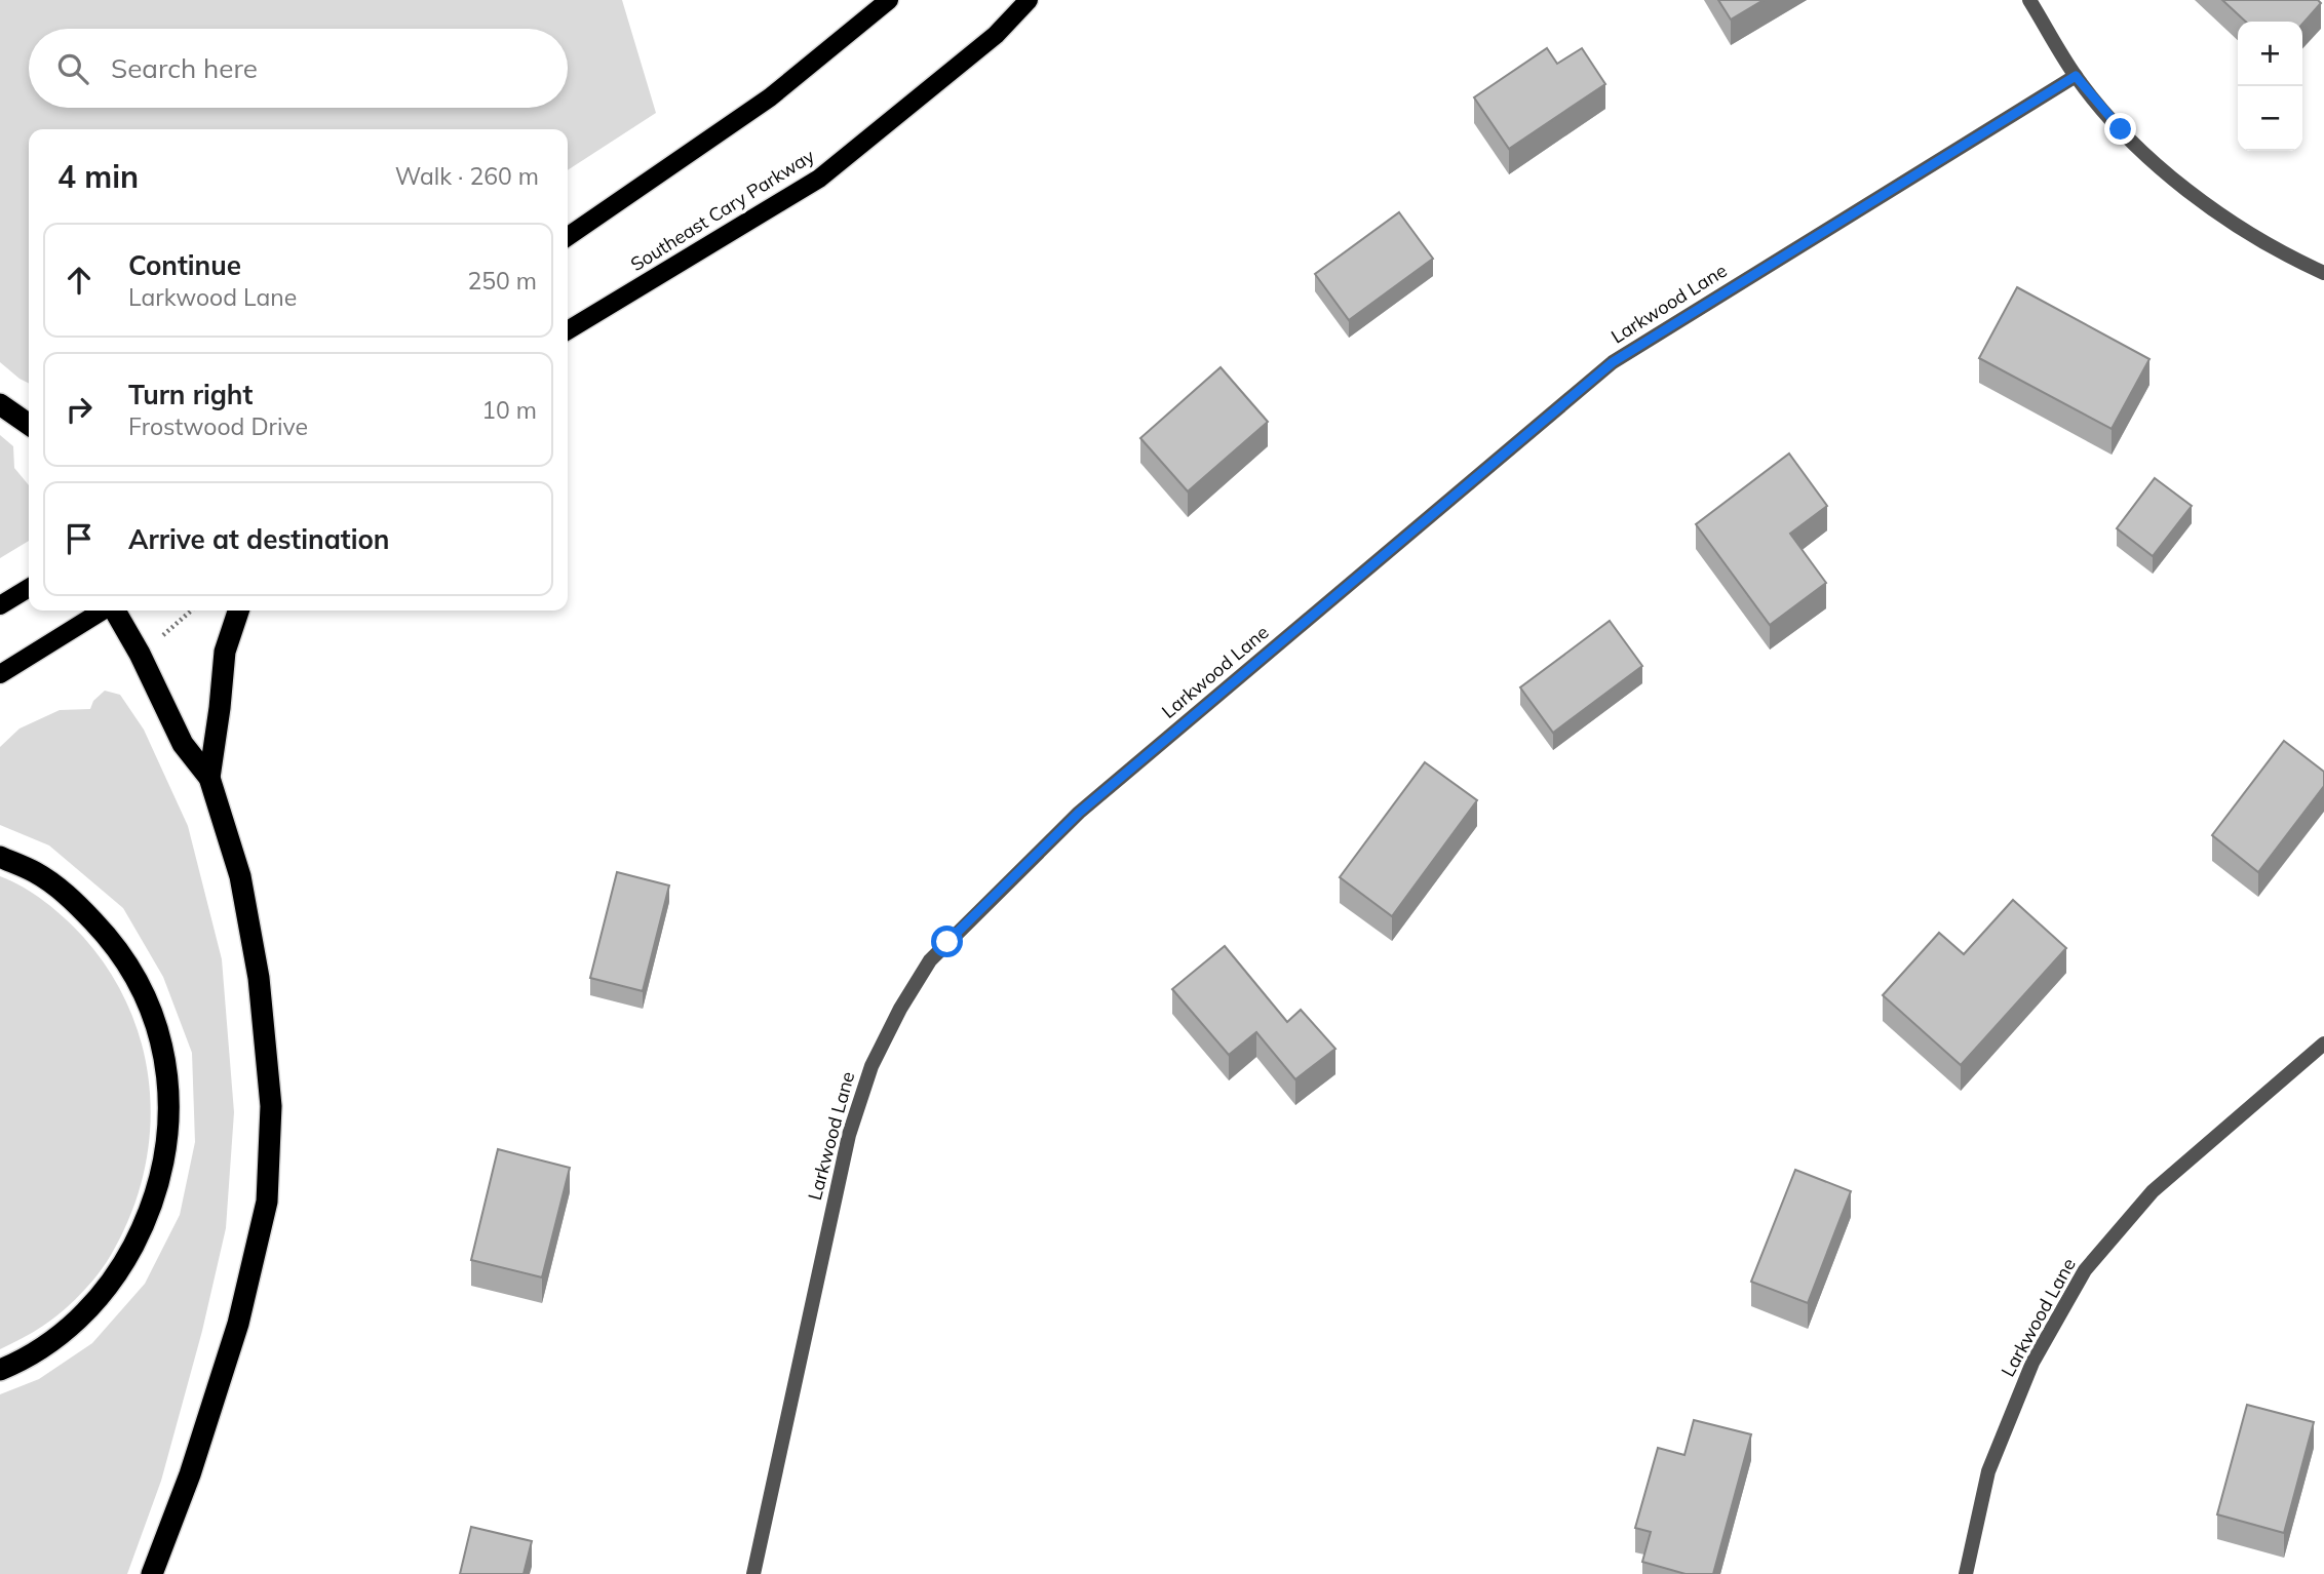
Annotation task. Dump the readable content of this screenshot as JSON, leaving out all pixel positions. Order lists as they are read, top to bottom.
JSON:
{
  "streets": {
    "main road": ["Southeast Cary Parkway"],
    "street": ["Larkwood Lane"]
  },
  "page": {
    "map_buttons": ["+", "−"],
    "search": "Search here",
    "heading": ["4 min", "Walk · 260 m"],
    "list": [
      ["Continue", "Larkwood Lane", "250 m"],
      ["Turn right", "Frostwood Drive", "10 m"],
      "Arrive at destination"
    ]
  }
}
